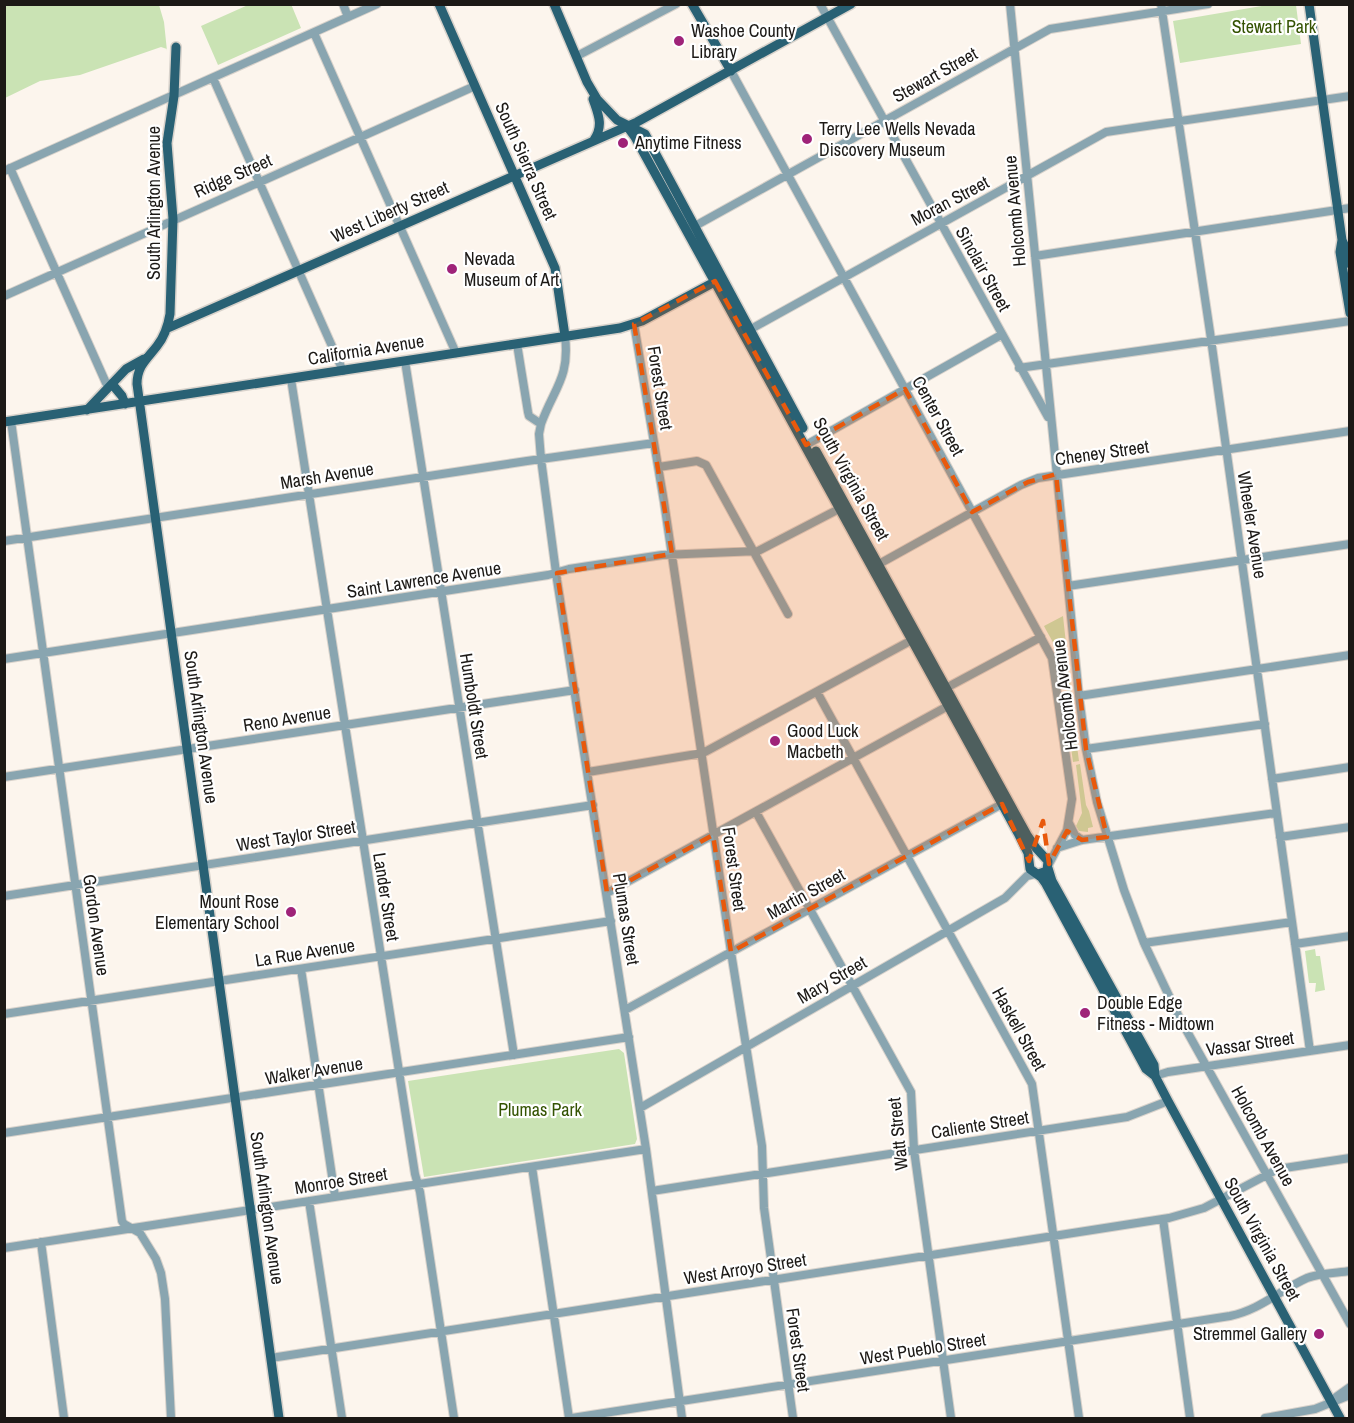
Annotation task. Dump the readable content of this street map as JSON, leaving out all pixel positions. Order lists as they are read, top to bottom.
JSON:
{
  "streets": {
    "main road": [
      "South Sierra Street",
      "South Arlington Avenue",
      "West Liberty Street",
      "California Avenue",
      "Center Street",
      "South Virginia Street"
    ],
    "street": [
      "Stewart Street",
      "Ridge Street",
      "Moran Street",
      "Holcomb Avenue",
      "Sinclair Street",
      "Forest Street",
      "Cheney Street",
      "Marsh Avenue",
      "Wheeler Avenue",
      "Saint Lawrence Avenue",
      "Humboldt Street",
      "Reno Avenue",
      "West Taylor Street",
      "Martin Street",
      "Lander Street",
      "Plumas Street",
      "Gordon Avenue",
      "La Rue Avenue",
      "Mary Street",
      "Haskell Street",
      "Vassar Street",
      "Walker Avenue",
      "Caliente Street",
      "Watt Street",
      "Monroe Street",
      "West Arroyo Street",
      "West Pueblo Street"
    ]
  },
  "crossings": [
    ["Stewart Street", "Holcomb Avenue"],
    ["Stewart Street", "Sinclair Street"],
    ["Stewart Street", "Center Street"],
    ["Stewart Street", "South Virginia Street"],
    ["Stewart Street", "Wheeler Avenue"],
    ["South Sierra Street", "Ridge Street"],
    ["South Sierra Street", "West Liberty Street"],
    ["South Sierra Street", "California Avenue"],
    ["South Sierra Street", "Plumas Street"],
    ["Ridge Street", "South Arlington Avenue"],
    ["Moran Street", "Holcomb Avenue"],
    ["Moran Street", "Sinclair Street"],
    ["Moran Street", "Center Street"],
    ["Moran Street", "South Virginia Street"],
    ["Moran Street", "Wheeler Avenue"],
    ["South Arlington Avenue", "West Liberty Street"],
    ["South Arlington Avenue", "California Avenue"],
    ["South Arlington Avenue", "Marsh Avenue"],
    ["South Arlington Avenue", "Saint Lawrence Avenue"],
    ["South Arlington Avenue", "Reno Avenue"],
    ["South Arlington Avenue", "West Taylor Street"],
    ["South Arlington Avenue", "La Rue Avenue"],
    ["South Arlington Avenue", "Walker Avenue"],
    ["South Arlington Avenue", "Monroe Street"],
    ["South Arlington Avenue", "West Arroyo Street"],
    ["Holcomb Avenue", "Sinclair Street"],
    ["Holcomb Avenue", "Cheney Street"],
    ["Holcomb Avenue", "Vassar Street"],
    ["Holcomb Avenue", "West Arroyo Street"],
    ["Holcomb Avenue", "West Pueblo Street"],
    ["West Liberty Street", "Sinclair Street"],
    ["West Liberty Street", "Center Street"],
    ["West Liberty Street", "South Virginia Street"],
    ["California Avenue", "Forest Street"],
    ["California Avenue", "South Virginia Street"],
    ["California Avenue", "Humboldt Street"],
    ["California Avenue", "Lander Street"],
    ["California Avenue", "Plumas Street"],
    ["California Avenue", "Gordon Avenue"],
    ["Forest Street", "Marsh Avenue"],
    ["Forest Street", "Saint Lawrence Avenue"],
    ["Forest Street", "Martin Street"],
    ["Forest Street", "Mary Street"],
    ["Forest Street", "Caliente Street"],
    ["Forest Street", "West Arroyo Street"],
    ["Forest Street", "West Pueblo Street"],
    ["Center Street", "Cheney Street"],
    ["Center Street", "South Virginia Street"],
    ["Center Street", "Mary Street"],
    ["Cheney Street", "South Virginia Street"],
    ["Cheney Street", "Wheeler Avenue"],
    ["Marsh Avenue", "Humboldt Street"],
    ["Marsh Avenue", "Lander Street"],
    ["Marsh Avenue", "Plumas Street"],
    ["Marsh Avenue", "Gordon Avenue"],
    ["South Virginia Street", "Saint Lawrence Avenue"],
    ["South Virginia Street", "Martin Street"],
    ["South Virginia Street", "Mary Street"],
    ["South Virginia Street", "Vassar Street"],
    ["South Virginia Street", "Caliente Street"],
    ["South Virginia Street", "West Arroyo Street"],
    ["South Virginia Street", "West Pueblo Street"],
    ["Wheeler Avenue", "Vassar Street"],
    ["Saint Lawrence Avenue", "Humboldt Street"],
    ["Saint Lawrence Avenue", "Lander Street"],
    ["Saint Lawrence Avenue", "Plumas Street"],
    ["Saint Lawrence Avenue", "Gordon Avenue"],
    ["Humboldt Street", "Reno Avenue"],
    ["Humboldt Street", "West Taylor Street"],
    ["Humboldt Street", "La Rue Avenue"],
    ["Humboldt Street", "Walker Avenue"],
    ["Reno Avenue", "Lander Street"],
    ["Reno Avenue", "Plumas Street"],
    ["Reno Avenue", "Gordon Avenue"],
    ["West Taylor Street", "Lander Street"],
    ["West Taylor Street", "Plumas Street"],
    ["West Taylor Street", "Gordon Avenue"],
    ["Martin Street", "Plumas Street"],
    ["Martin Street", "Haskell Street"],
    ["Martin Street", "Watt Street"],
    ["Lander Street", "La Rue Avenue"],
    ["Lander Street", "Walker Avenue"],
    ["Lander Street", "Monroe Street"],
    ["Lander Street", "West Arroyo Street"],
    ["Plumas Street", "La Rue Avenue"],
    ["Plumas Street", "Mary Street"],
    ["Plumas Street", "Walker Avenue"],
    ["Plumas Street", "Caliente Street"],
    ["Plumas Street", "Monroe Street"],
    ["Plumas Street", "West Arroyo Street"],
    ["Plumas Street", "West Pueblo Street"],
    ["Gordon Avenue", "La Rue Avenue"],
    ["Gordon Avenue", "Walker Avenue"],
    ["Gordon Avenue", "Monroe Street"],
    ["Mary Street", "Haskell Street"],
    ["Mary Street", "Watt Street"],
    ["Haskell Street", "Caliente Street"],
    ["Haskell Street", "West Arroyo Street"],
    ["Haskell Street", "West Pueblo Street"],
    ["Caliente Street", "Watt Street"],
    ["Watt Street", "West Arroyo Street"],
    ["Watt Street", "West Pueblo Street"]
  ],
  "parks": ["Stewart Park", "Plumas Park"],
  "places": [
    "Washoe County Library",
    "Terry Lee Wells Nevada Discovery Museum",
    "Anytime Fitness",
    "Nevada Museum of Art",
    "Good Luck Macbeth",
    "Mount Rose Elementary School",
    "Double Edge Fitness - Midtown",
    "Stremmel Gallery"
  ]
}
